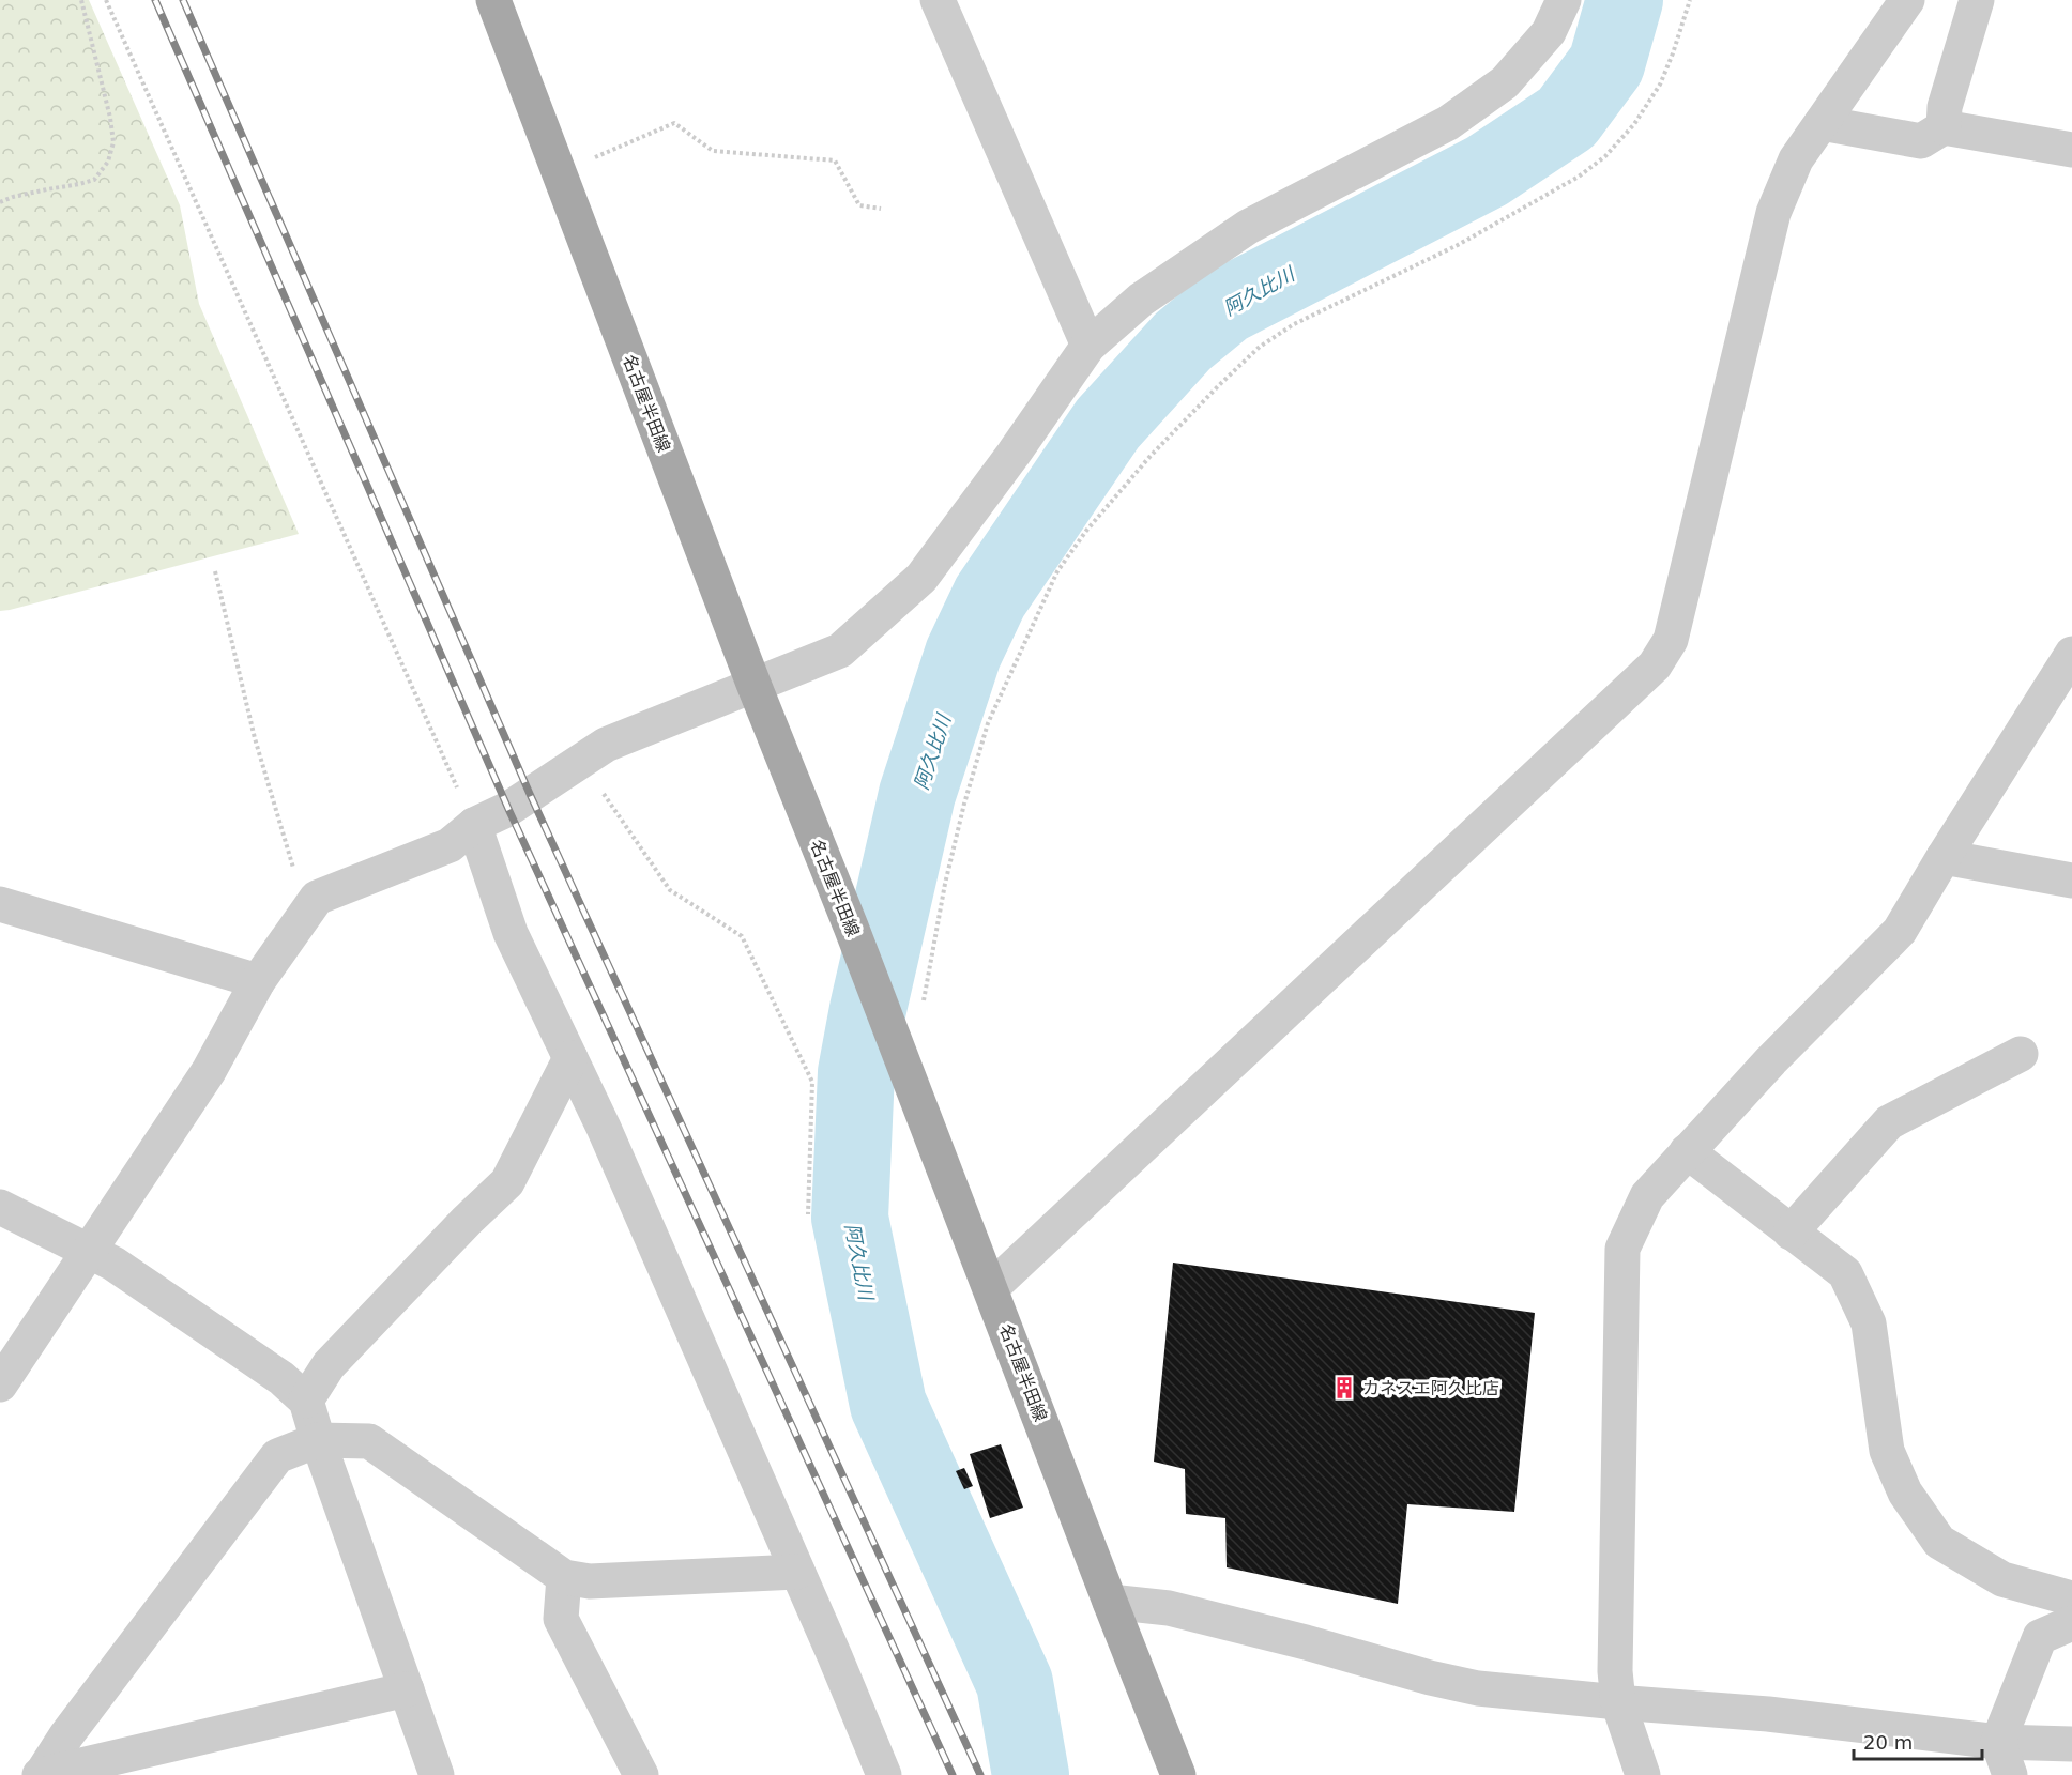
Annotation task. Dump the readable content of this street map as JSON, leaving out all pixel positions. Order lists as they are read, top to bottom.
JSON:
{
  "streets": {
    "main road": ["名古屋半田線"]
  },
  "water": ["阿久比川"],
  "places": {
    "building": ["カネスエ阿久比店"]
  },
  "scale_bar": "20 m"
}
